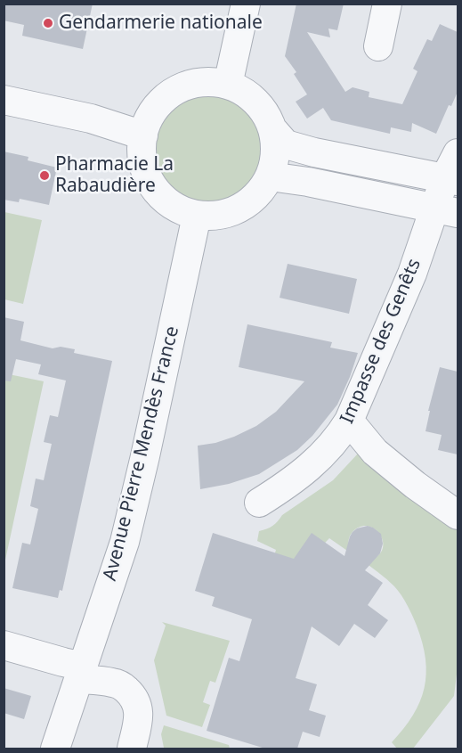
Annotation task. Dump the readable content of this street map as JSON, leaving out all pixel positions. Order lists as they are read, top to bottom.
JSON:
{
  "streets": {
    "street": ["Impasse des Genêts", "Avenue Pierre Mendès France"]
  },
  "places": ["Gendarmerie nationale", "Pharmacie La Rabaudière"]
}
